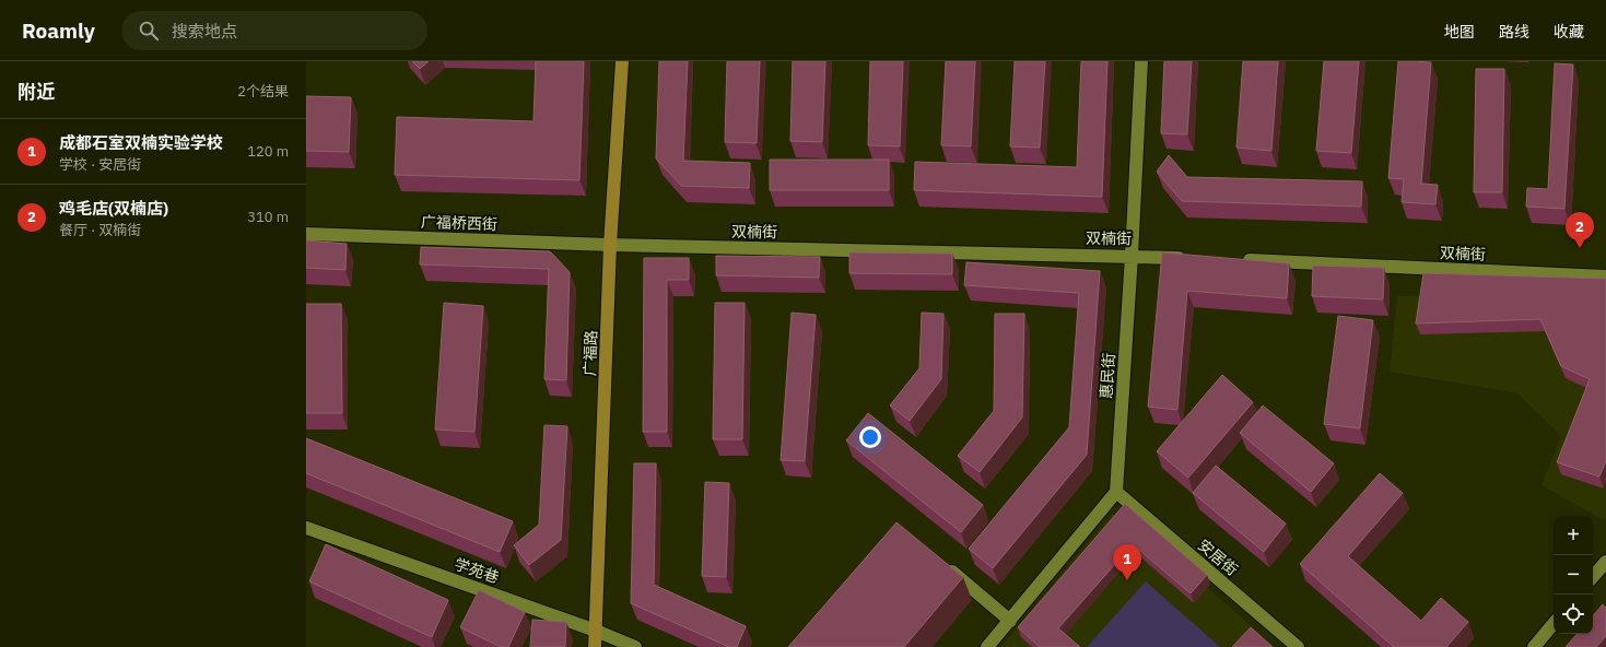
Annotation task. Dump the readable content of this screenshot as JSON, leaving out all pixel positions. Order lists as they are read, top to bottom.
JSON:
{
  "streets": {
    "street": [
      "广福桥西街",
      "双楠街",
      "广福路",
      "惠民街",
      "安居街",
      "学苑巷"
    ]
  },
  "crossings": [
    ["广福桥西街", "双楠街"],
    ["广福桥西街", "广福路"],
    ["双楠街", "广福路"],
    ["双楠街", "惠民街"],
    ["广福路", "学苑巷"],
    ["惠民街", "安居街"]
  ],
  "page": {
    "header": "Roamly",
    "search": "搜索地点",
    "nav": ["地图", "路线", "收藏"],
    "heading": ["附近", "2个结果"],
    "list": [
      {
        "mark": "1",
        "name": "成都石室双楠实验学校",
        "note": "学校 · 安居街",
        "value": "120 m"
      },
      {
        "mark": "2",
        "name": "鸡毛店(双楠店)",
        "note": "餐厅 · 双楠街",
        "value": "310 m"
      }
    ],
    "pins": ["2", "1"],
    "map_buttons": ["+", "−"]
  }
}
